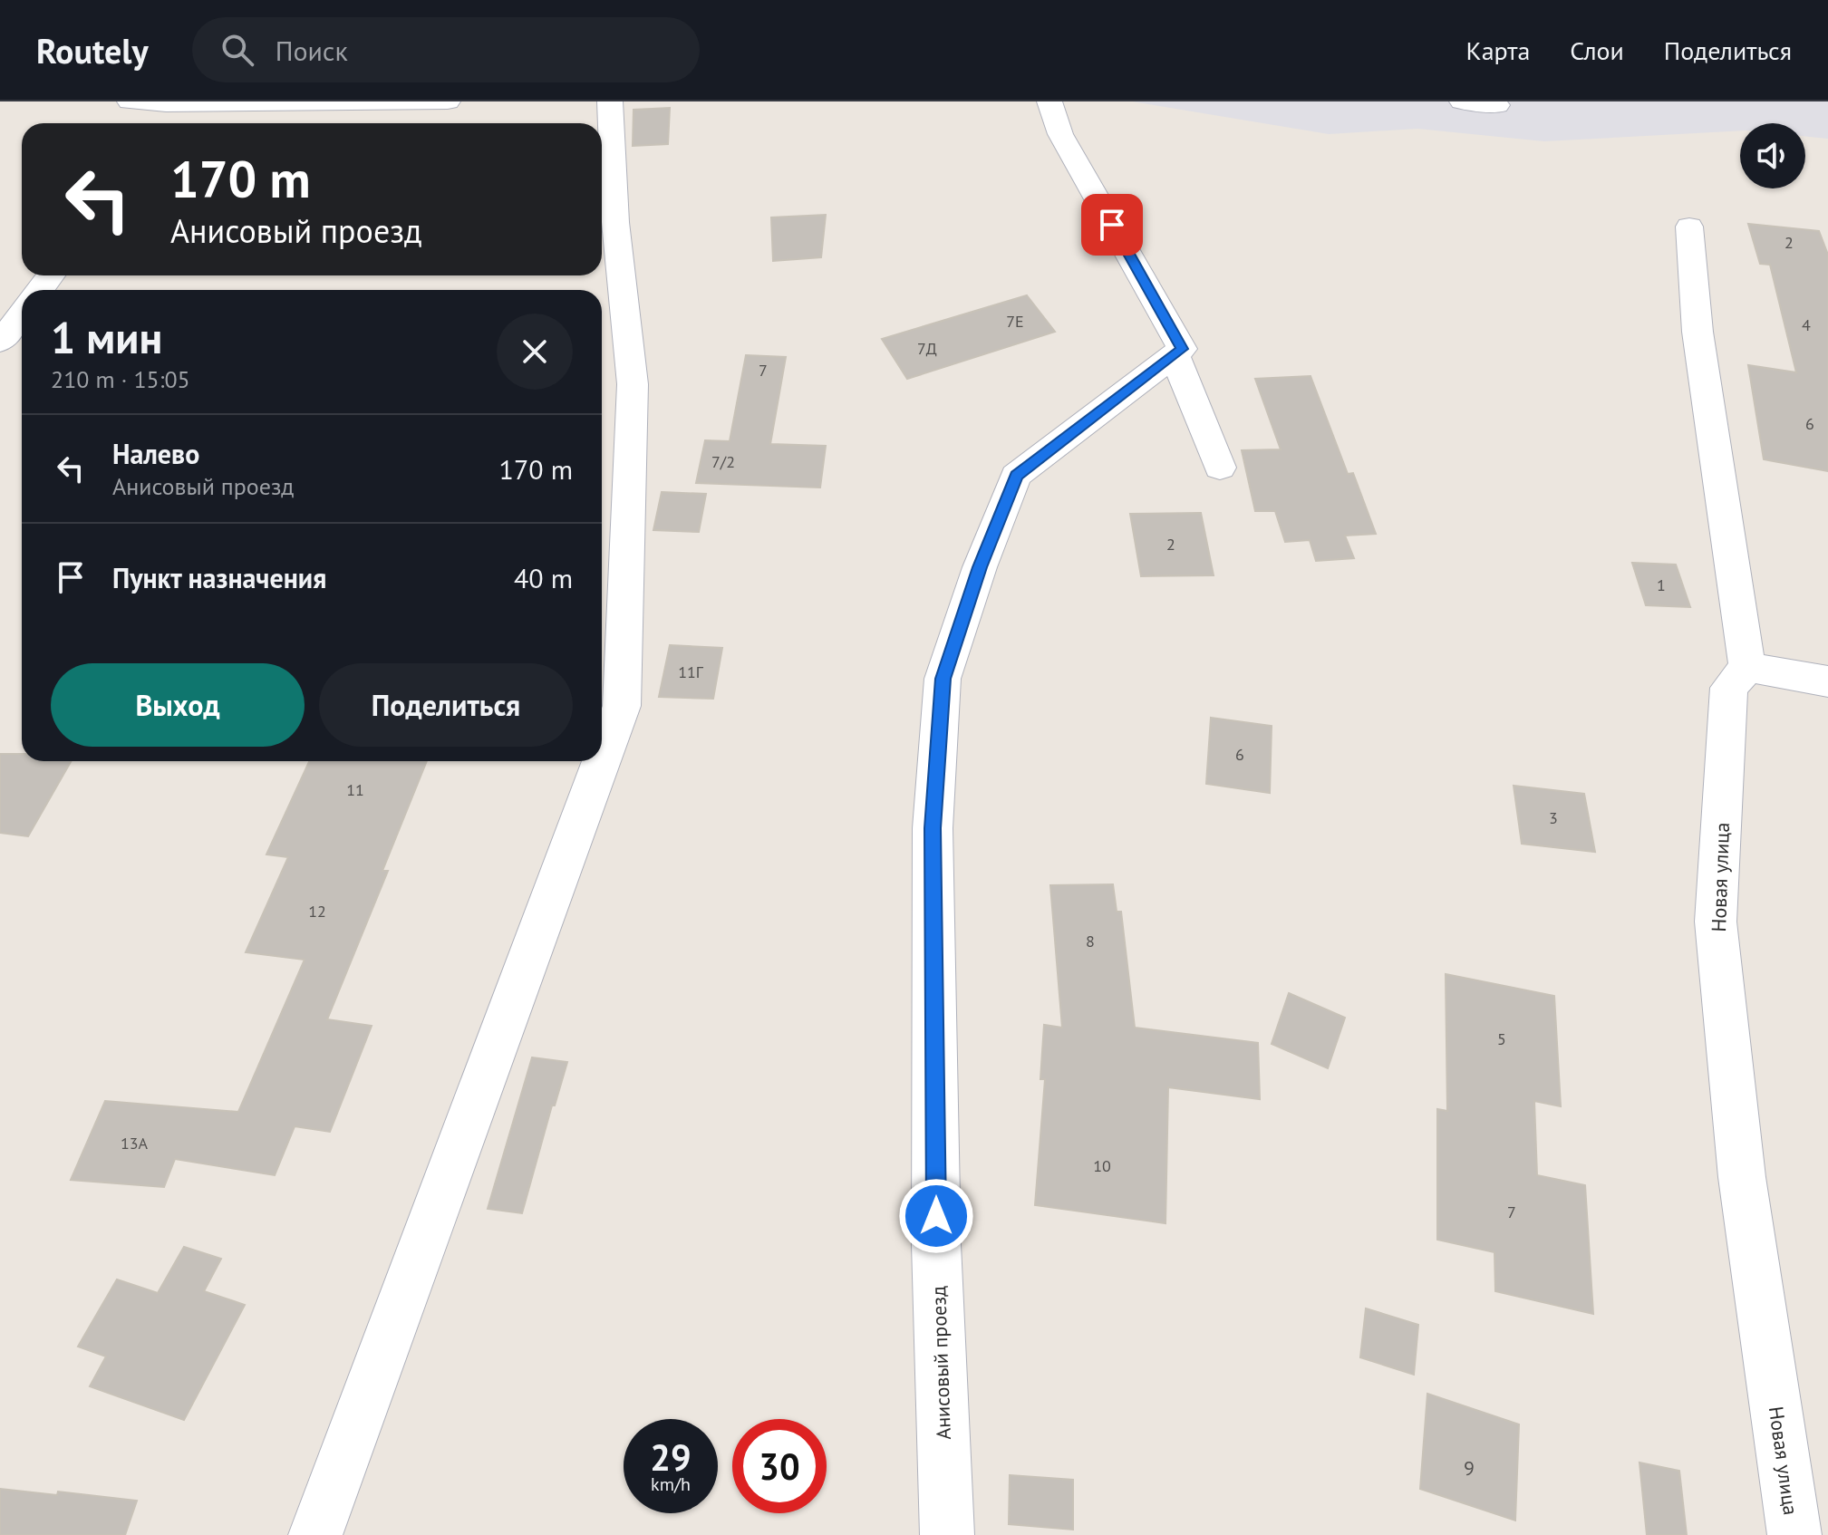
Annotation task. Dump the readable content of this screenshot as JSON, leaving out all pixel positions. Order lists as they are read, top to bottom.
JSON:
{
  "streets": {
    "street": ["Новая улица", "Анисовый проезд"]
  },
  "house_numbers": [
    "2",
    "7Е",
    "4",
    "7Д",
    "7",
    "6",
    "7/2",
    "2",
    "1",
    "11Г",
    "6",
    "11",
    "3",
    "12",
    "8",
    "5",
    "13А",
    "10",
    "7",
    "9"
  ],
  "page": {
    "header": "Routely",
    "search": "Поиск",
    "nav": ["Карта", "Слои", "Поделиться"],
    "turn": ["170 m", "Анисовый проезд"],
    "heading": ["1 мин", "210 m · 15:05"],
    "list": [
      {
        "name": "Налево",
        "note": "Анисовый проезд",
        "value": "170 m"
      },
      {
        "name": "Пункт назначения",
        "value": "40 m"
      }
    ],
    "buttons": ["Выход", "Поделиться"],
    "speed": "29 km/h",
    "limit": "30"
  }
}
